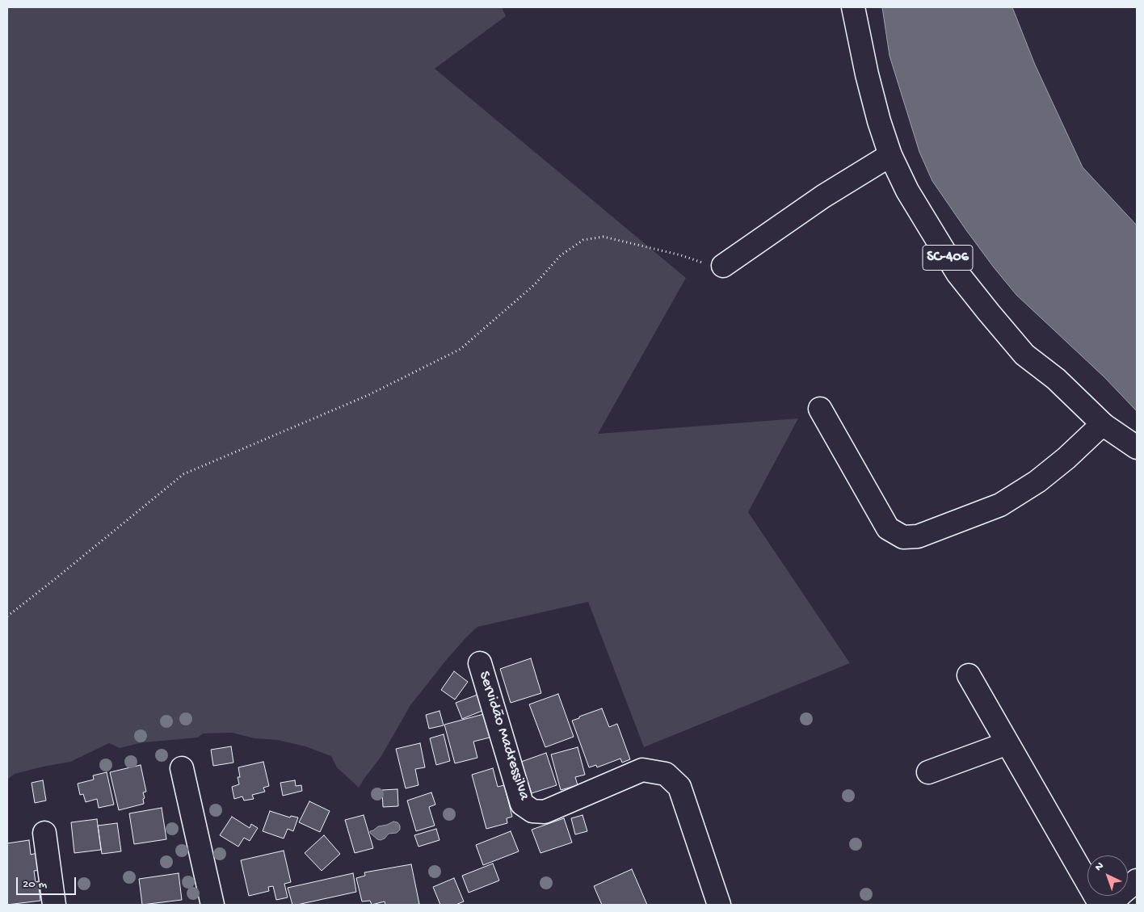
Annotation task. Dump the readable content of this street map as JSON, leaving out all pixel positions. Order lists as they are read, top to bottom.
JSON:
{
  "streets": {
    "street": ["SC-406", "Servidão Madressilva"]
  },
  "scale_bar": "20 m",
  "north": "top left"
}
